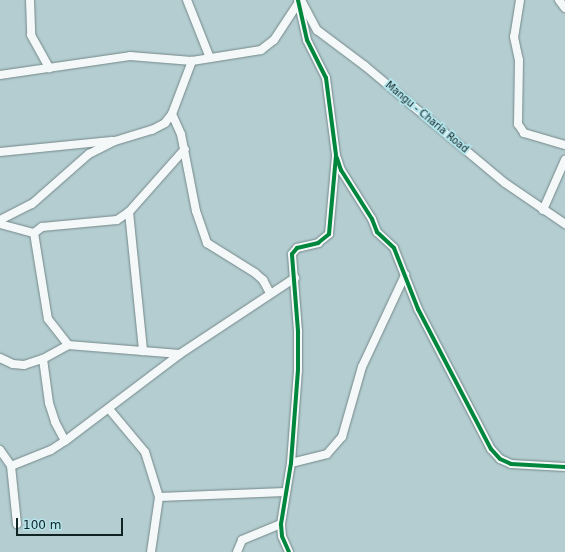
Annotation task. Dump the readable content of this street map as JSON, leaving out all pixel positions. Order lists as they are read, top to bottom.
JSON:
{
  "streets": {
    "street": ["Mangu - Charia Road"]
  },
  "scale_bar": "100 m"
}
